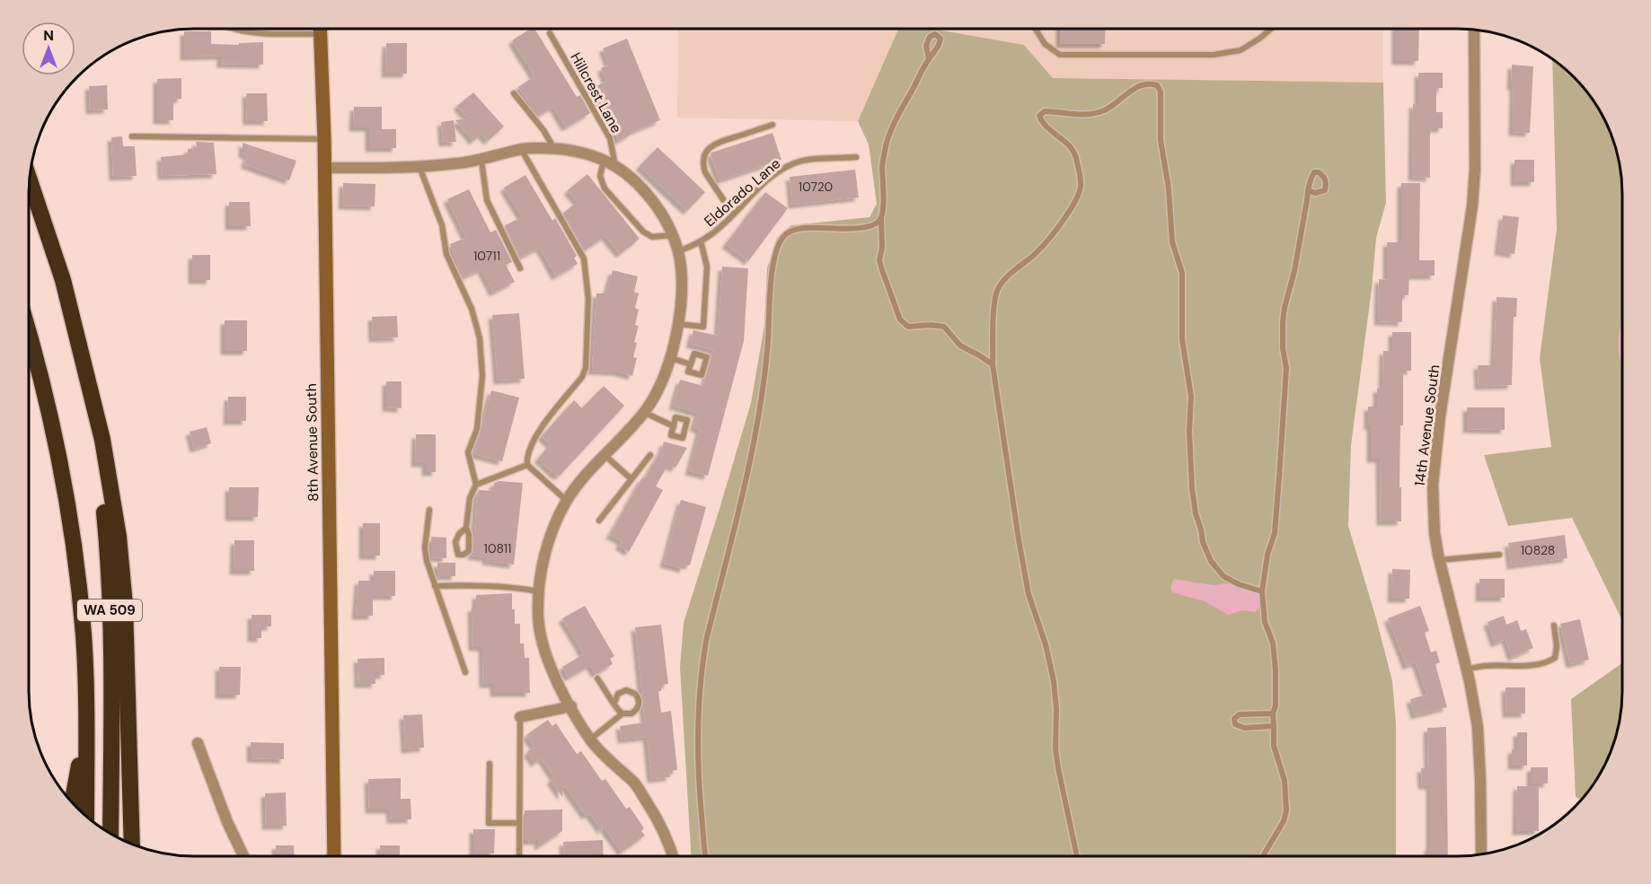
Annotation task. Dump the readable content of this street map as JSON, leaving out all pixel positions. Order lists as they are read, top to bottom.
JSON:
{
  "streets": {
    "highway": ["WA 509"],
    "street": ["14th Avenue South", "8th Avenue South"],
    "lane": ["Hillcrest Lane", "Eldorado Lane"]
  },
  "house_numbers": [
    "10720",
    "10711",
    "10811",
    "10828"
  ],
  "north": "top"
}
